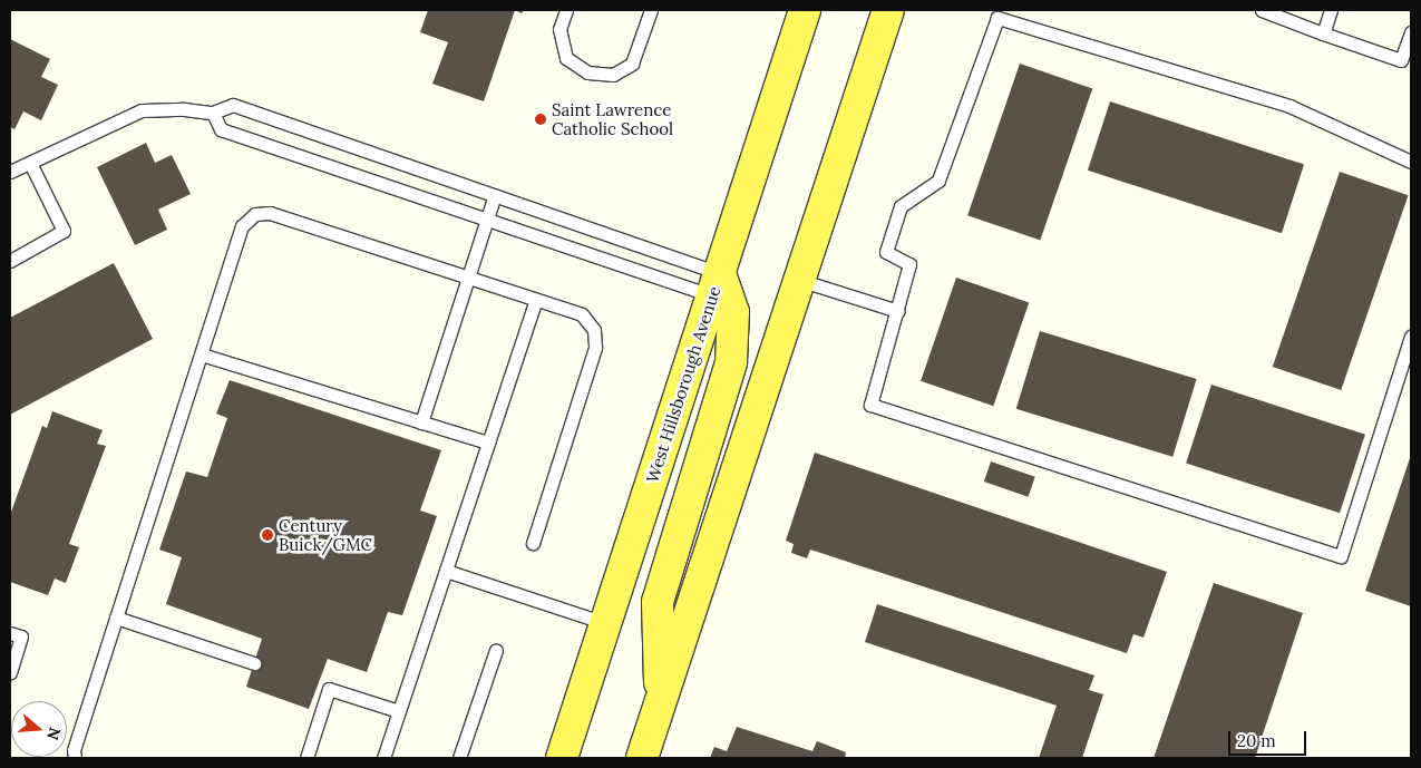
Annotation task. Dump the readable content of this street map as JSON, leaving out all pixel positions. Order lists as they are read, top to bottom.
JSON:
{
  "streets": {
    "main road": ["West Hillsborough Avenue"]
  },
  "places": ["Saint Lawrence Catholic School", "Century Buick/GMC"],
  "scale_bar": "20 m",
  "north": "right"
}
